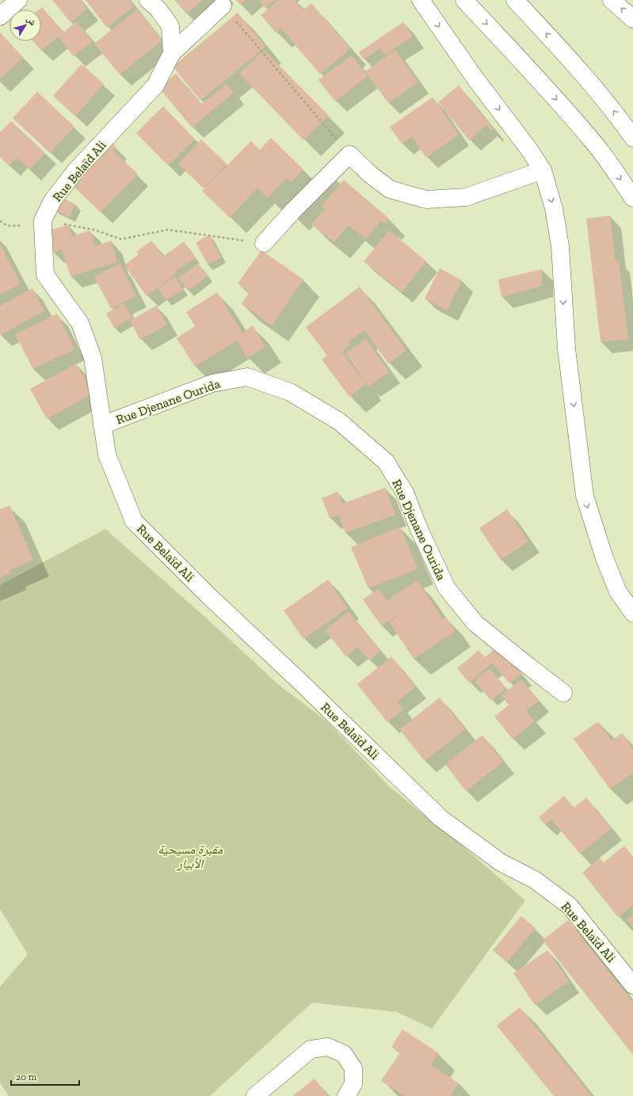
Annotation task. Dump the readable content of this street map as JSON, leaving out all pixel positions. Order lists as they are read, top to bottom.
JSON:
{
  "streets": {
    "main road": ["Rue Belaïd Ali", "Rue Djenane Ourida"]
  },
  "crossings": [
    ["Rue Belaïd Ali", "Rue Djenane Ourida"]
  ],
  "parks": ["مقبرة مسيحية الأبيار"],
  "scale_bar": "20 m",
  "north": "top right"
}
